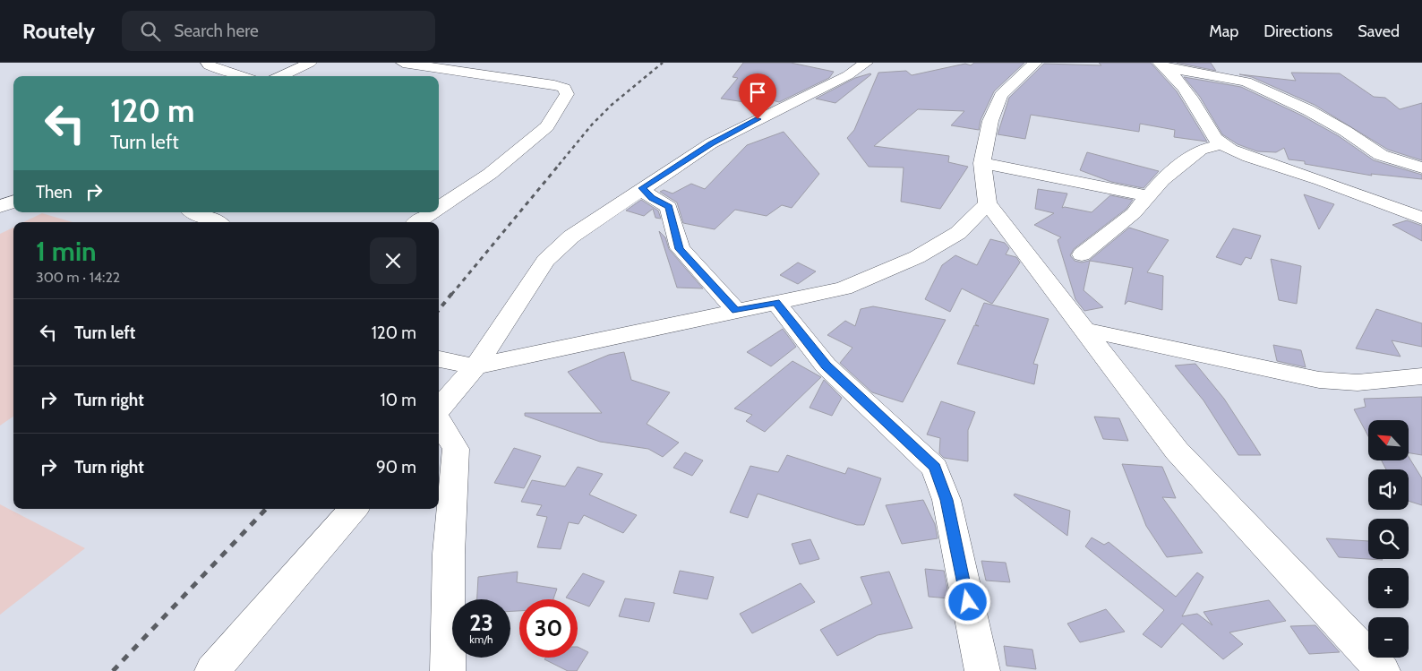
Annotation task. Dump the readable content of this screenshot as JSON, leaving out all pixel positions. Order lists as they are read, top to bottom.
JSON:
{
  "north": "top left",
  "page": {
    "header": "Routely",
    "search": "Search here",
    "nav": ["Map", "Directions", "Saved"],
    "turn": ["120 m", "Turn left"],
    "then": "Then",
    "heading": ["1 min", "300 m · 14:22"],
    "list": [
      {
        "name": "Turn left",
        "value": "120 m"
      },
      {
        "name": "Turn right",
        "value": "10 m"
      },
      {
        "name": "Turn right",
        "value": "90 m"
      }
    ],
    "map_buttons": ["+", "−"],
    "speed": "23 km/h",
    "limit": "30"
  }
}
